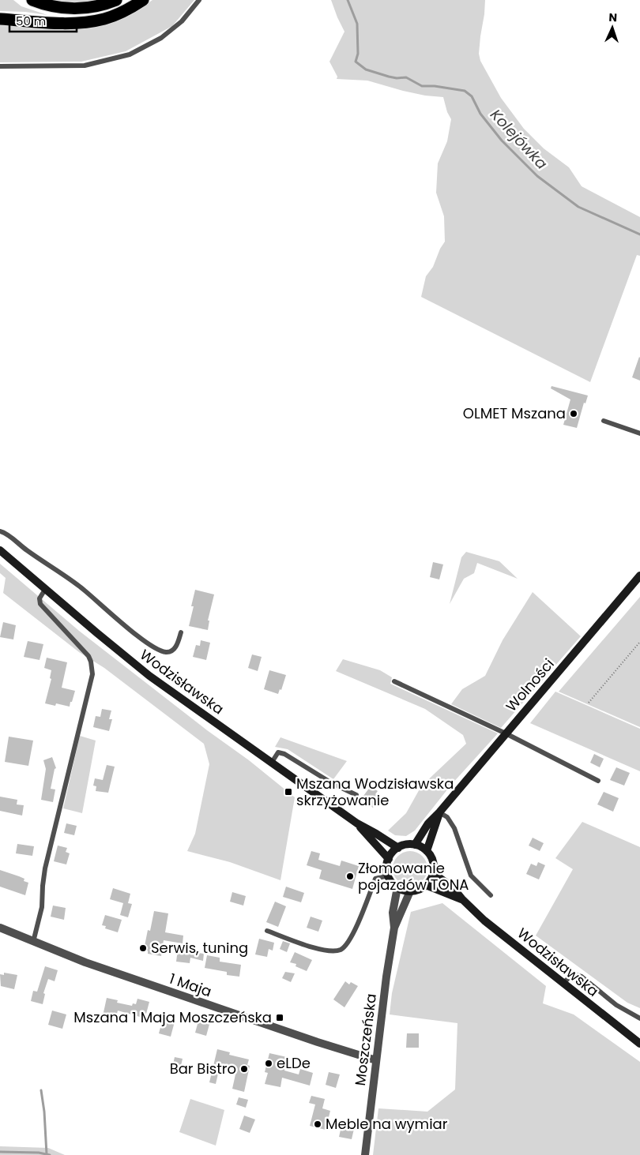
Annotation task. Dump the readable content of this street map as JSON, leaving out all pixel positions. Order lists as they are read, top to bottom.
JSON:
{
  "streets": {
    "main road": ["Wodzisławska", "Wolności"],
    "street": ["1 Maja", "Moszczeńska"]
  },
  "crossings": [
    ["Wodzisławska", "Wolności"],
    ["Wodzisławska", "Moszczeńska"],
    ["Wolności", "Moszczeńska"],
    ["1 Maja", "Moszczeńska"]
  ],
  "water": ["Kolejówka"],
  "places": {
    "other": [
      "OLMET Mszana",
      "Złomowanie pojazdów TONA",
      "Serwis, tuning",
      "eLDe",
      "Bar Bistro",
      "Meble na wymiar"
    ],
    "transit": ["Mszana Wodzisławska skrzyżowanie", "Mszana 1 Maja Moszczeńska"]
  },
  "scale_bar": "50 m",
  "north": "top"
}
